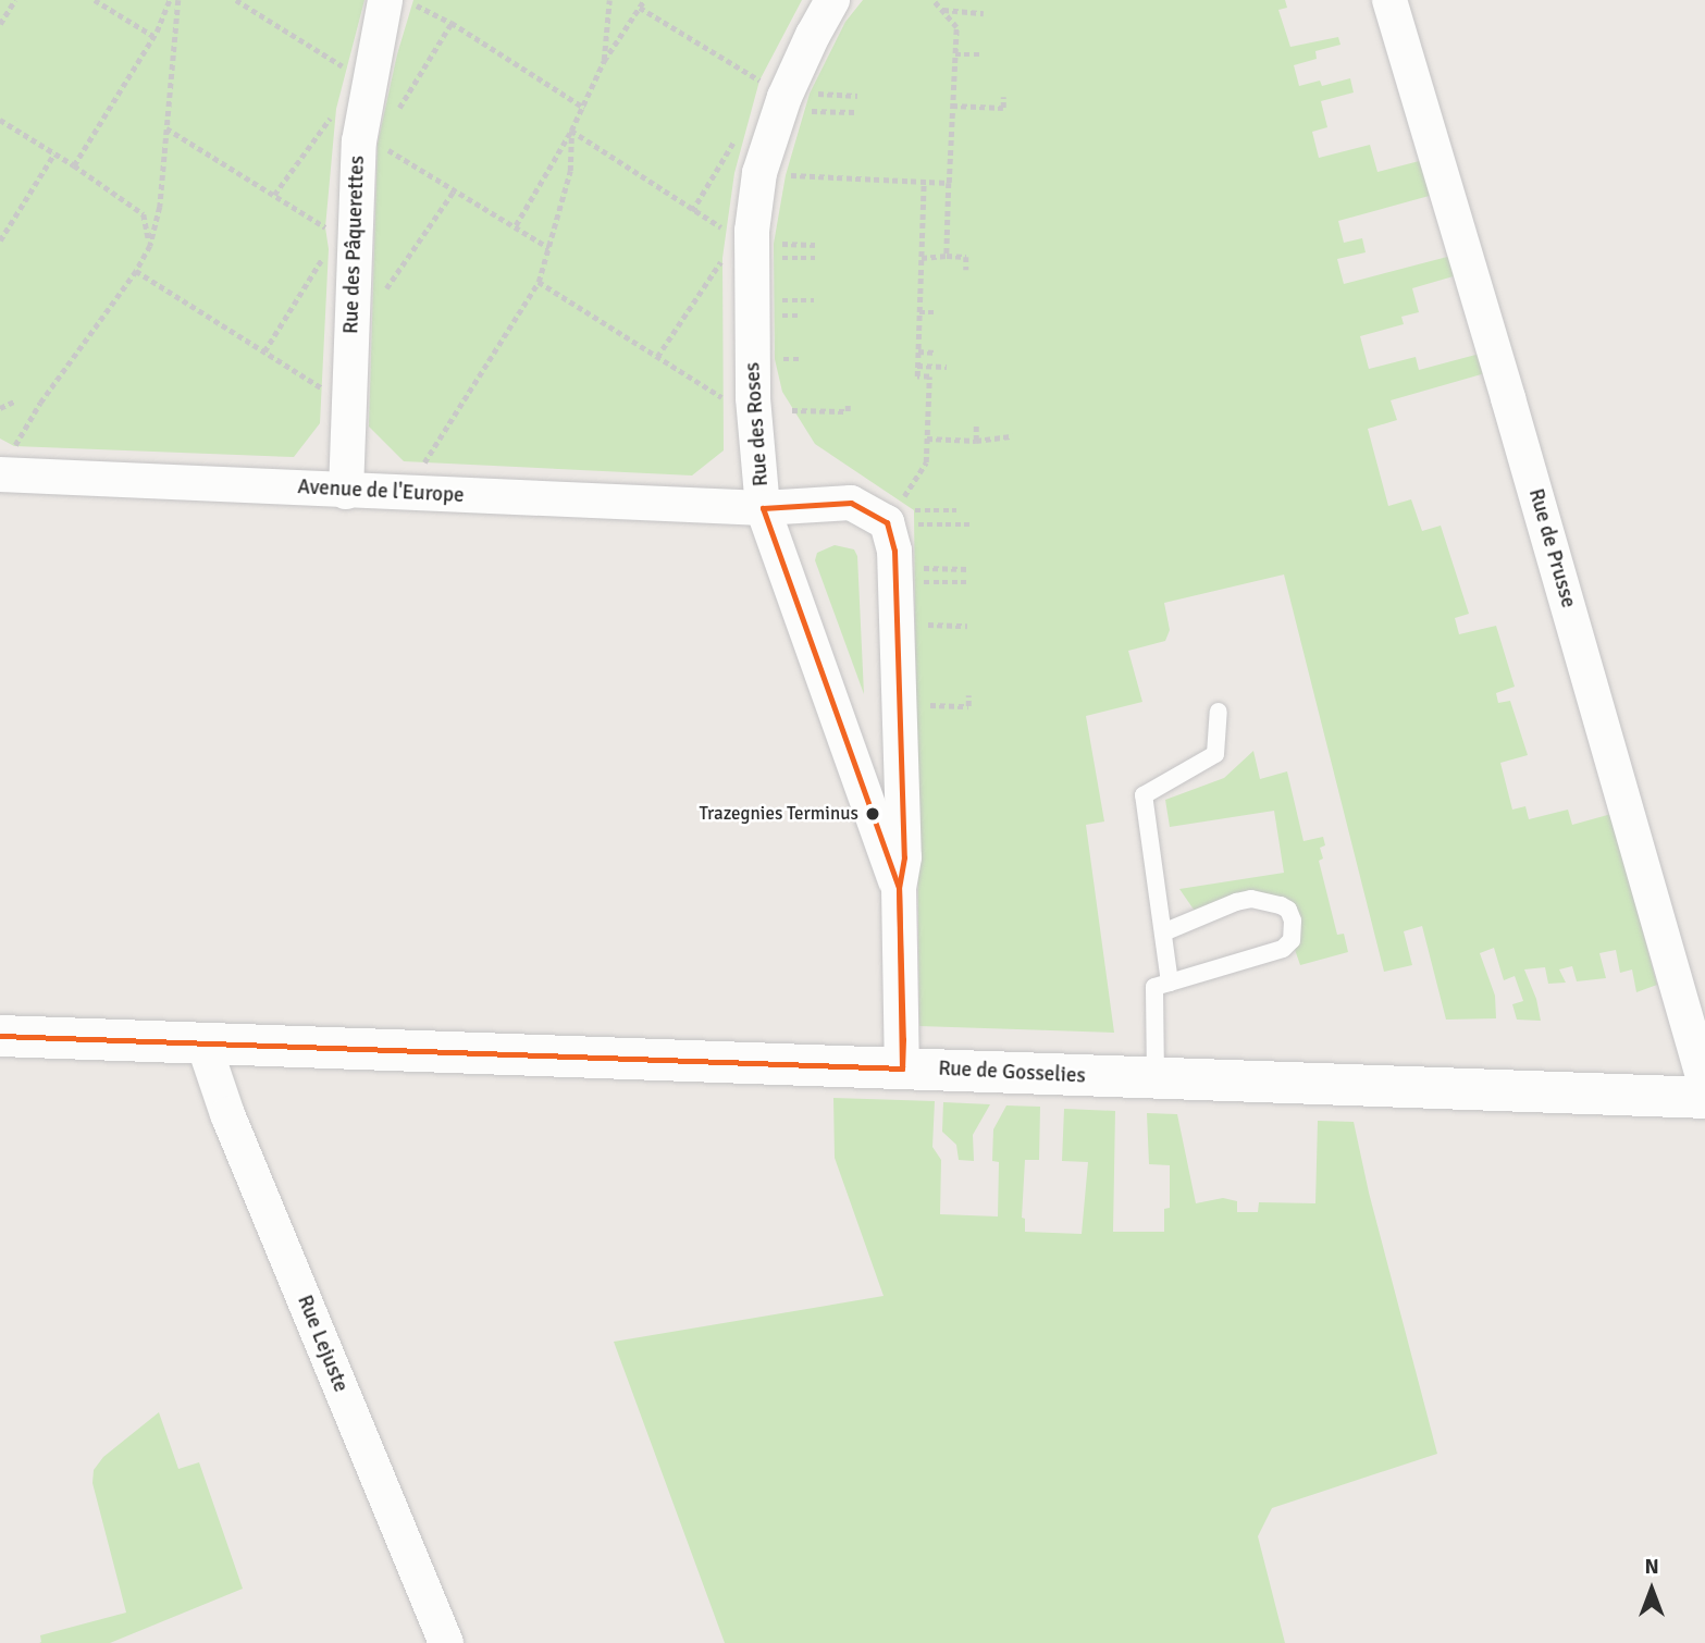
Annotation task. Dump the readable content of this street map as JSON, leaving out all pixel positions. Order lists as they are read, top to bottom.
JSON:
{
  "streets": {
    "main road": ["Rue de Gosselies"],
    "street": [
      "Rue des Pâquerettes",
      "Rue des Roses",
      "Avenue de l'Europe",
      "Rue de Prusse",
      "Rue Lejuste"
    ]
  },
  "crossings": [
    ["Rue des Pâquerettes", "Avenue de l'Europe"],
    ["Rue des Roses", "Avenue de l'Europe"],
    ["Rue de Prusse", "Rue de Gosselies"],
    ["Rue de Gosselies", "Rue Lejuste"]
  ],
  "places": ["Trazegnies Terminus"],
  "north": "top"
}
